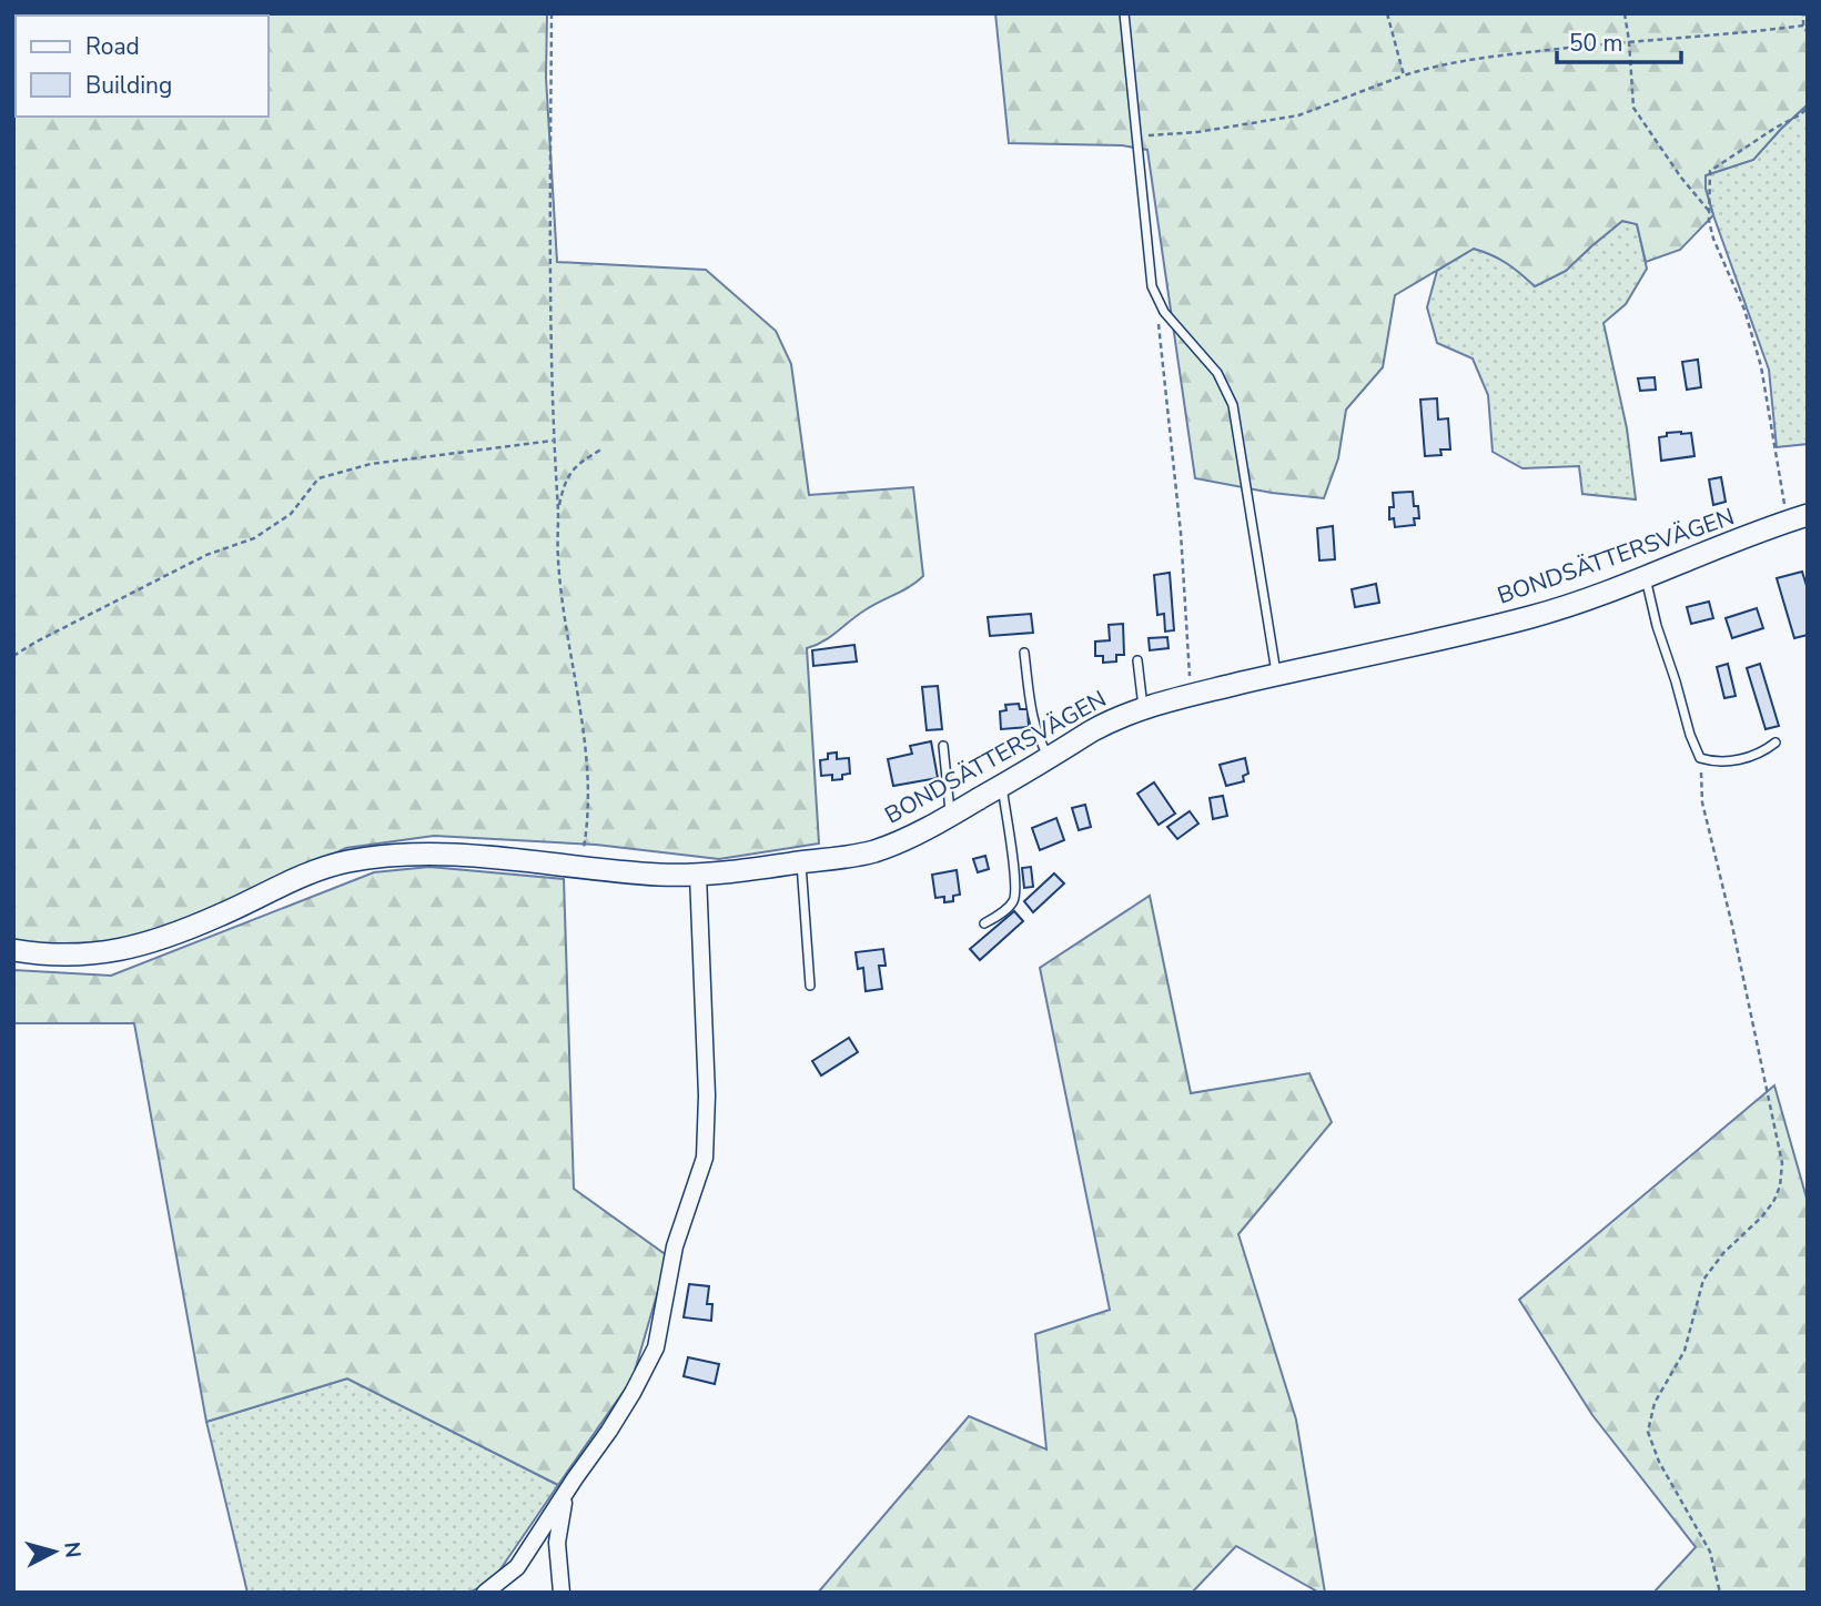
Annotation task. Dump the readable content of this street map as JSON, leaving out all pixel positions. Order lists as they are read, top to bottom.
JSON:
{
  "streets": {
    "street": ["BONDSÄTTERSVÄGEN"]
  },
  "legend": ["Road", "Building"],
  "scale_bar": "50 m",
  "north": "right"
}
